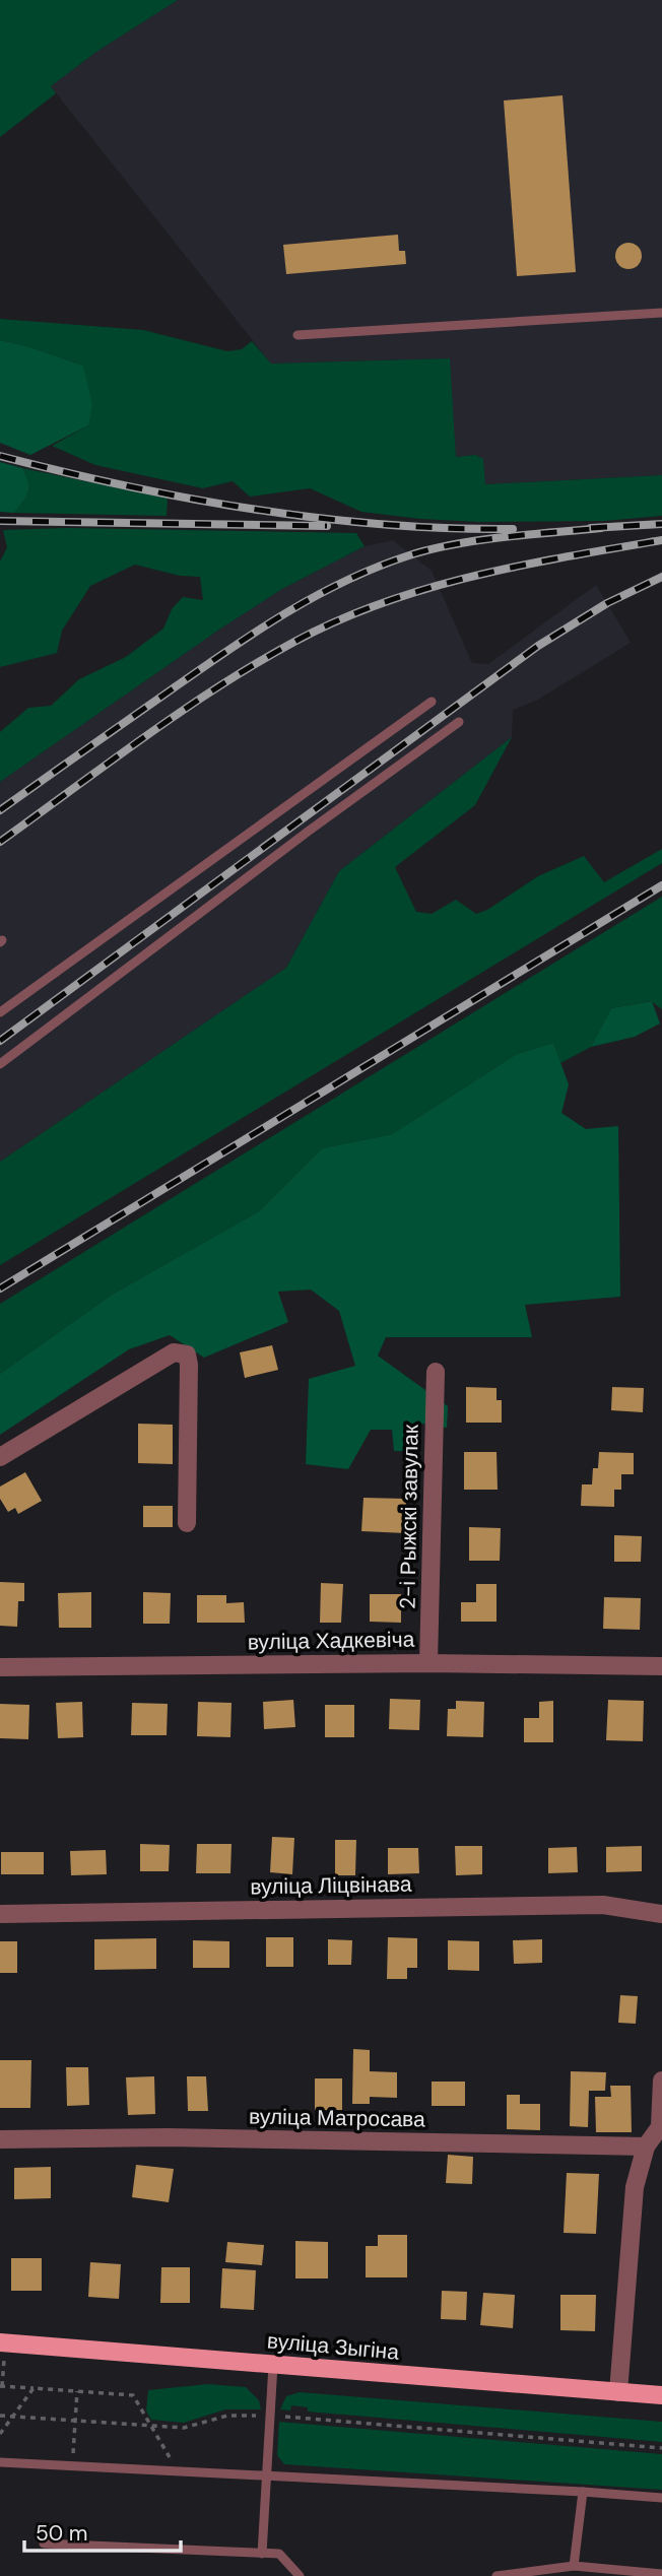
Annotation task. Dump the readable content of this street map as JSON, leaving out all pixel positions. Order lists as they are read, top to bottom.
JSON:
{
  "streets": {
    "main road": ["вуліца Зыгіна"],
    "street": [
      "2-і Рыжскі завулак",
      "вуліца Хадкевіча",
      "вуліца Ліцвінава",
      "вуліца Матросава"
    ]
  },
  "crossings": [
    ["2-і Рыжскі завулак", "вуліца Хадкевіча"]
  ],
  "scale_bar": "50 m"
}
